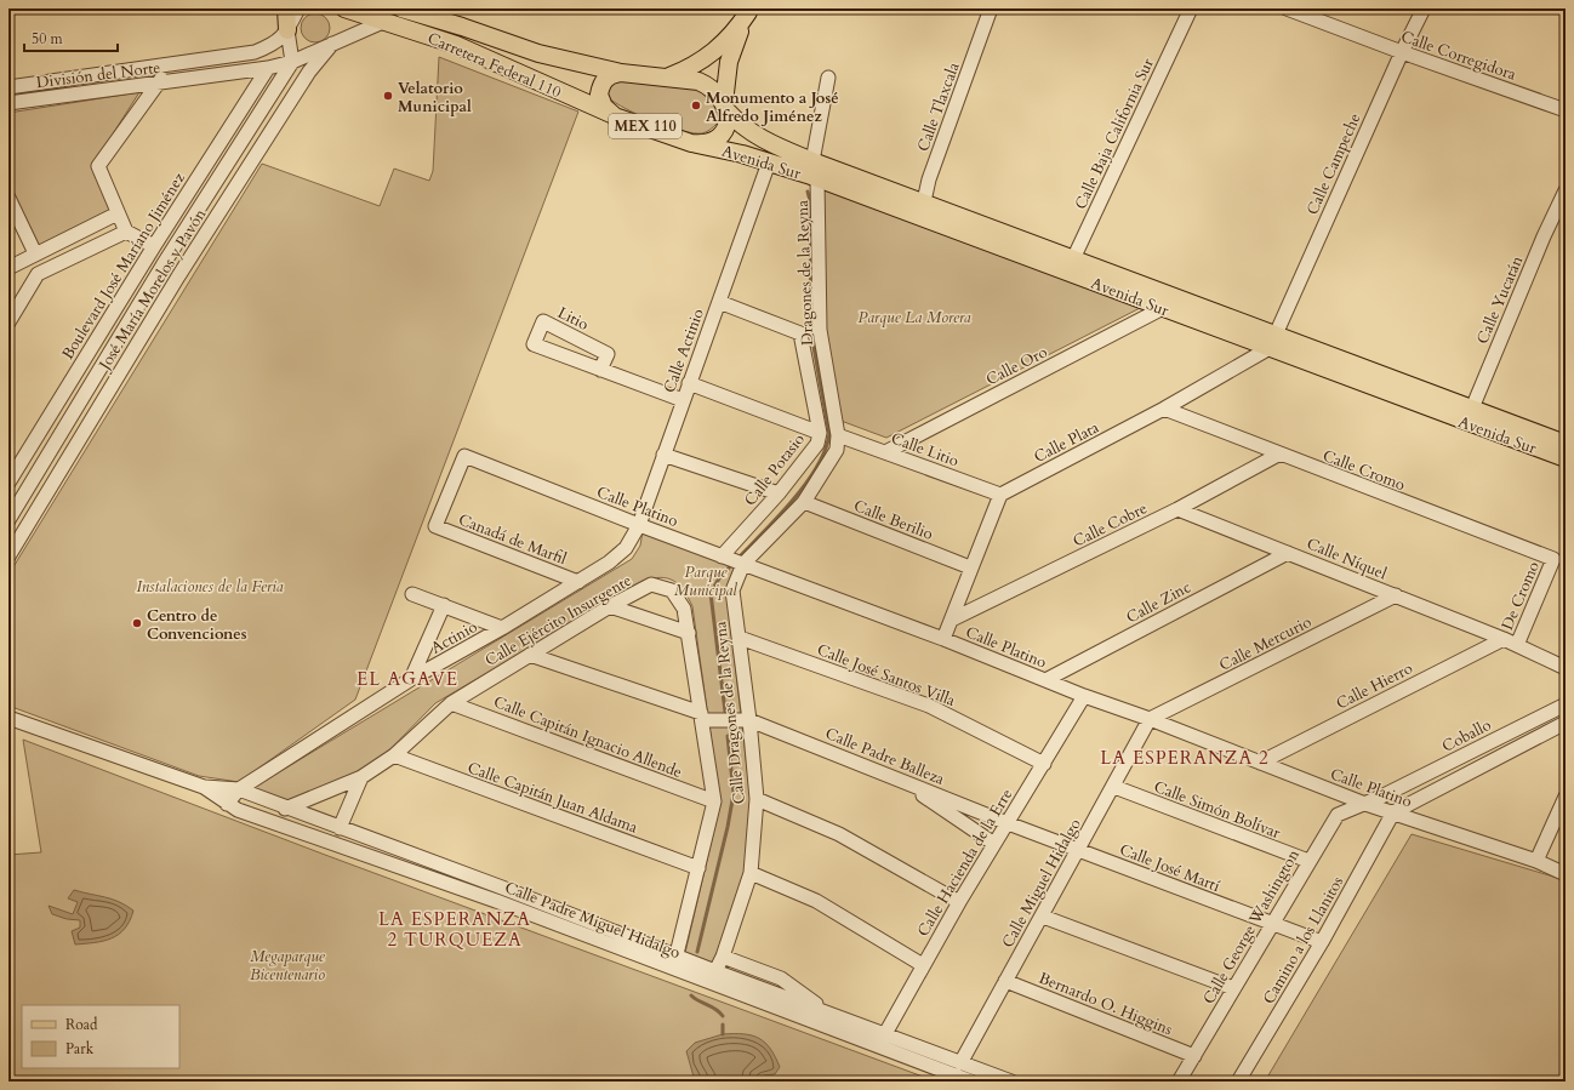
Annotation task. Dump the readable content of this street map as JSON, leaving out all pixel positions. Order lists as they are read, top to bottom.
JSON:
{
  "streets": {
    "main road": ["Carretera Federal 110", "MEX 110", "Avenida Sur"],
    "street": [
      "Calle Corregidora",
      "División del Norte",
      "Calle Tlaxcala",
      "Calle Baja California Sur",
      "Calle Campeche",
      "Boulevard José Maríano Jiménez",
      "Dragones de la Reyna",
      "José María Morelos y Pavón",
      "Calle Yucatán",
      "Litio",
      "Calle Actinio",
      "Calle Oro",
      "Calle Plata",
      "Calle Litio",
      "Calle Potasio",
      "Calle Cromo",
      "Calle Platino",
      "Calle Berilio",
      "Calle Cobre",
      "Canadá de Marfil",
      "Calle Níquel",
      "De Cromo",
      "Calle Zinc",
      "Calle Ejército Insurgente",
      "Actinio",
      "Calle Mercurio",
      "Calle José Santos Villa",
      "Calle Hierro",
      "Calle Dragones de la Reyna",
      "Coballo",
      "Calle Capitán Ignacio Allende",
      "Calle Padre Balleza",
      "Calle Capitán Juan Aldama",
      "Calle Simón Bolívar",
      "Calle Hacienda de la Erre",
      "Calle José Martí",
      "Calle Miguel Hidalgo",
      "Calle Padre Miguel Hidalgo",
      "Calle George Washington",
      "Camino a los Llanitos",
      "Bernardo O. Higgins"
    ]
  },
  "crossings": [
    ["Calle Corregidora", "Calle Campeche"],
    ["Carretera Federal 110", "División del Norte"],
    ["Carretera Federal 110", "MEX 110"],
    ["Carretera Federal 110", "Avenida Sur"],
    ["División del Norte", "Boulevard José Maríano Jiménez"],
    ["División del Norte", "José María Morelos y Pavón"],
    ["Calle Tlaxcala", "Avenida Sur"],
    ["MEX 110", "Avenida Sur"],
    ["Calle Baja California Sur", "Avenida Sur"],
    ["Avenida Sur", "Calle Campeche"],
    ["Avenida Sur", "Dragones de la Reyna"],
    ["Avenida Sur", "Calle Yucatán"],
    ["Avenida Sur", "Calle Actinio"],
    ["Avenida Sur", "Calle Oro"],
    ["Avenida Sur", "Calle Plata"],
    ["Calle Campeche", "Calle Plata"],
    ["Dragones de la Reyna", "Calle Litio"],
    ["Dragones de la Reyna", "Calle Potasio"],
    ["Dragones de la Reyna", "Calle Platino"],
    ["Dragones de la Reyna", "Calle Berilio"],
    ["Dragones de la Reyna", "Calle Dragones de la Reyna"],
    ["Litio", "Calle Actinio"],
    ["Calle Actinio", "Calle Potasio"],
    ["Calle Actinio", "Calle Platino"],
    ["Calle Actinio", "Actinio"],
    ["Calle Oro", "Calle Litio"],
    ["Calle Plata", "Calle Litio"],
    ["Calle Plata", "Calle Cromo"],
    ["Calle Potasio", "Calle Platino"],
    ["Calle Potasio", "Calle Dragones de la Reyna"],
    ["Calle Cromo", "Calle Cobre"],
    ["Calle Cromo", "De Cromo"],
    ["Calle Platino", "Canadá de Marfil"],
    ["Calle Platino", "Calle Zinc"],
    ["Calle Platino", "Calle Mercurio"],
    ["Calle Platino", "Calle Hierro"],
    ["Calle Platino", "Calle Dragones de la Reyna"],
    ["Calle Platino", "Coballo"],
    ["Calle Platino", "Calle Hacienda de la Erre"],
    ["Calle Platino", "Calle Miguel Hidalgo"],
    ["Calle Platino", "Calle George Washington"],
    ["Calle Platino", "Camino a los Llanitos"],
    ["Calle Cobre", "Calle Níquel"],
    ["Canadá de Marfil", "Actinio"],
    ["Calle Níquel", "De Cromo"],
    ["Calle Níquel", "Calle Zinc"],
    ["Calle Níquel", "Calle Mercurio"],
    ["Calle Níquel", "Calle Hierro"],
    ["Calle Ejército Insurgente", "Calle Capitán Ignacio Allende"],
    ["Calle Ejército Insurgente", "Calle Capitán Juan Aldama"],
    ["Calle Ejército Insurgente", "Calle Padre Miguel Hidalgo"],
    ["Actinio", "Calle Padre Miguel Hidalgo"],
    ["Calle Mercurio", "Calle Miguel Hidalgo"],
    ["Calle José Santos Villa", "Calle Dragones de la Reyna"],
    ["Calle José Santos Villa", "Calle Hacienda de la Erre"],
    ["Calle Dragones de la Reyna", "Calle Padre Balleza"],
    ["Calle Dragones de la Reyna", "Calle Padre Miguel Hidalgo"],
    ["Coballo", "Calle George Washington"],
    ["Calle Padre Balleza", "Calle Hacienda de la Erre"],
    ["Calle Padre Balleza", "Calle José Martí"],
    ["Calle Simón Bolívar", "Calle Miguel Hidalgo"],
    ["Calle Simón Bolívar", "Calle George Washington"],
    ["Calle Hacienda de la Erre", "Calle José Martí"],
    ["Calle Hacienda de la Erre", "Calle Padre Miguel Hidalgo"],
    ["Calle José Martí", "Calle Miguel Hidalgo"],
    ["Calle José Martí", "Calle George Washington"],
    ["Calle José Martí", "Camino a los Llanitos"],
    ["Calle Miguel Hidalgo", "Calle Padre Miguel Hidalgo"],
    ["Calle Miguel Hidalgo", "Bernardo O. Higgins"],
    ["Calle George Washington", "Bernardo O. Higgins"]
  ],
  "districts": ["EL AGAVE", "LA ESPERANZA 2", "LA ESPERANZA 2 TURQUEZA"],
  "parks": [
    "Parque La Morera",
    "Parque Municipal",
    "Instalaciones de la Feria",
    "Megaparque Bicentenario"
  ],
  "places": ["Velatorio Municipal", "Monumento a José Alfredo Jiménez", "Centro de Convenciones"],
  "legend": ["Road", "Park"],
  "scale_bar": "50 m"
}
